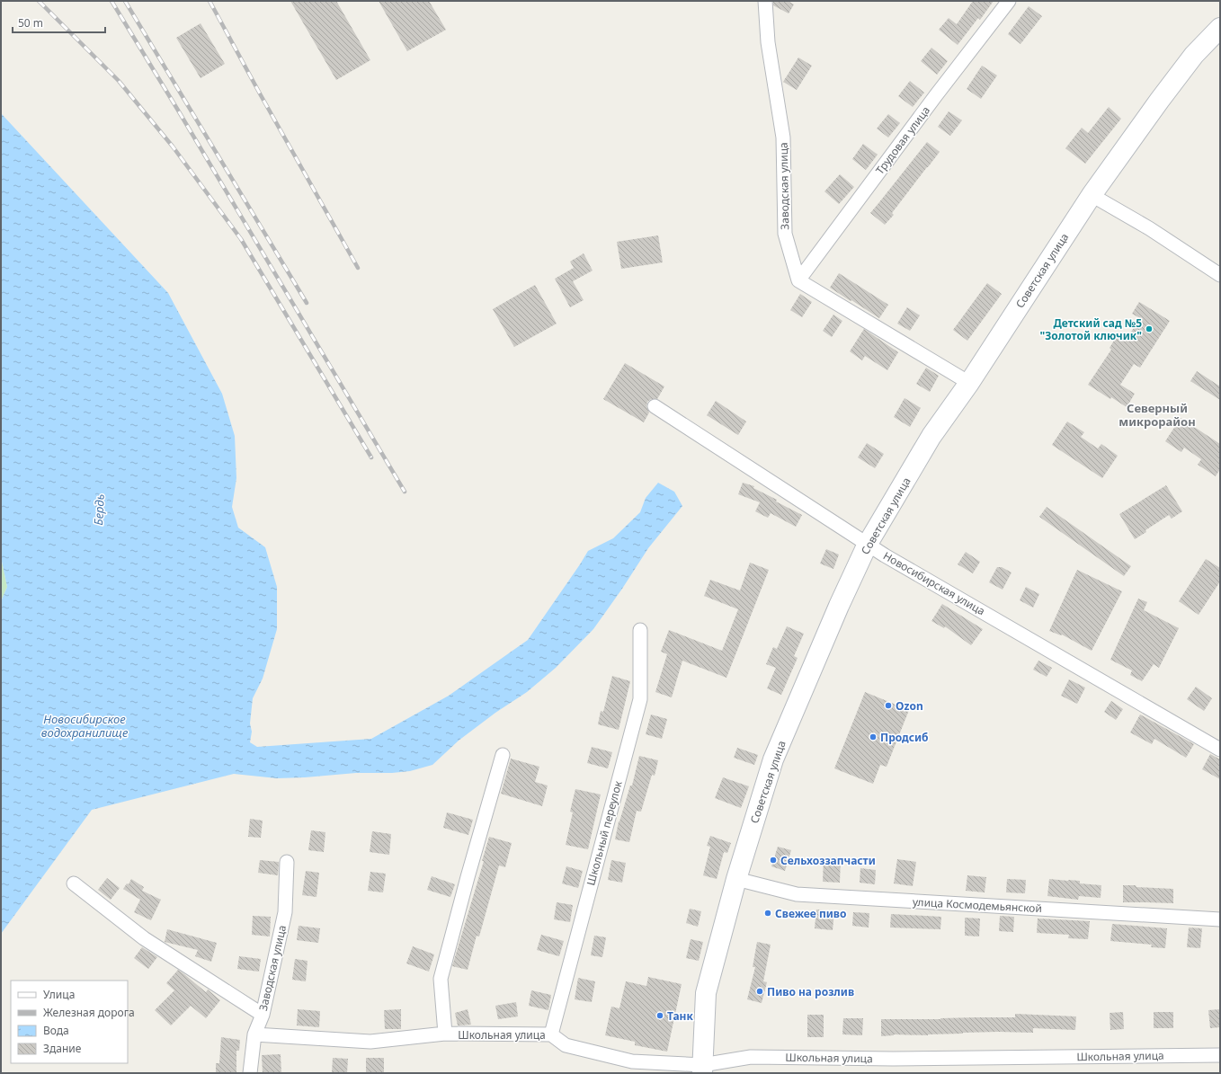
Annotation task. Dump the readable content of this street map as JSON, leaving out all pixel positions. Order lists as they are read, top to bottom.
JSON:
{
  "streets": {
    "main road": ["Советская улица"],
    "street": [
      "Трудовая улица",
      "Заводская улица",
      "Новосибирская улица",
      "Школьный переулок",
      "улица Космодемьянской",
      "Школьная улица"
    ]
  },
  "crossings": [
    ["Трудовая улица", "Заводская улица"],
    ["Заводская улица", "Школьная улица"],
    ["Советская улица", "Новосибирская улица"],
    ["Советская улица", "улица Космодемьянской"],
    ["Советская улица", "Школьная улица"],
    ["Школьный переулок", "Школьная улица"]
  ],
  "districts": ["Северный микрорайон"],
  "water": ["Бердь", "Новосибирское водохранилище"],
  "places": [
    "Детский сад №5 \"Золотой ключик\"",
    "Ozon",
    "Продсиб",
    "Сельхоззапчасти",
    "Свежее пиво",
    "Пиво на розлив",
    "Танк"
  ],
  "legend": [
    "Улица",
    "Железная дорога",
    "Вода",
    "Здание"
  ],
  "scale_bar": "50 m"
}
